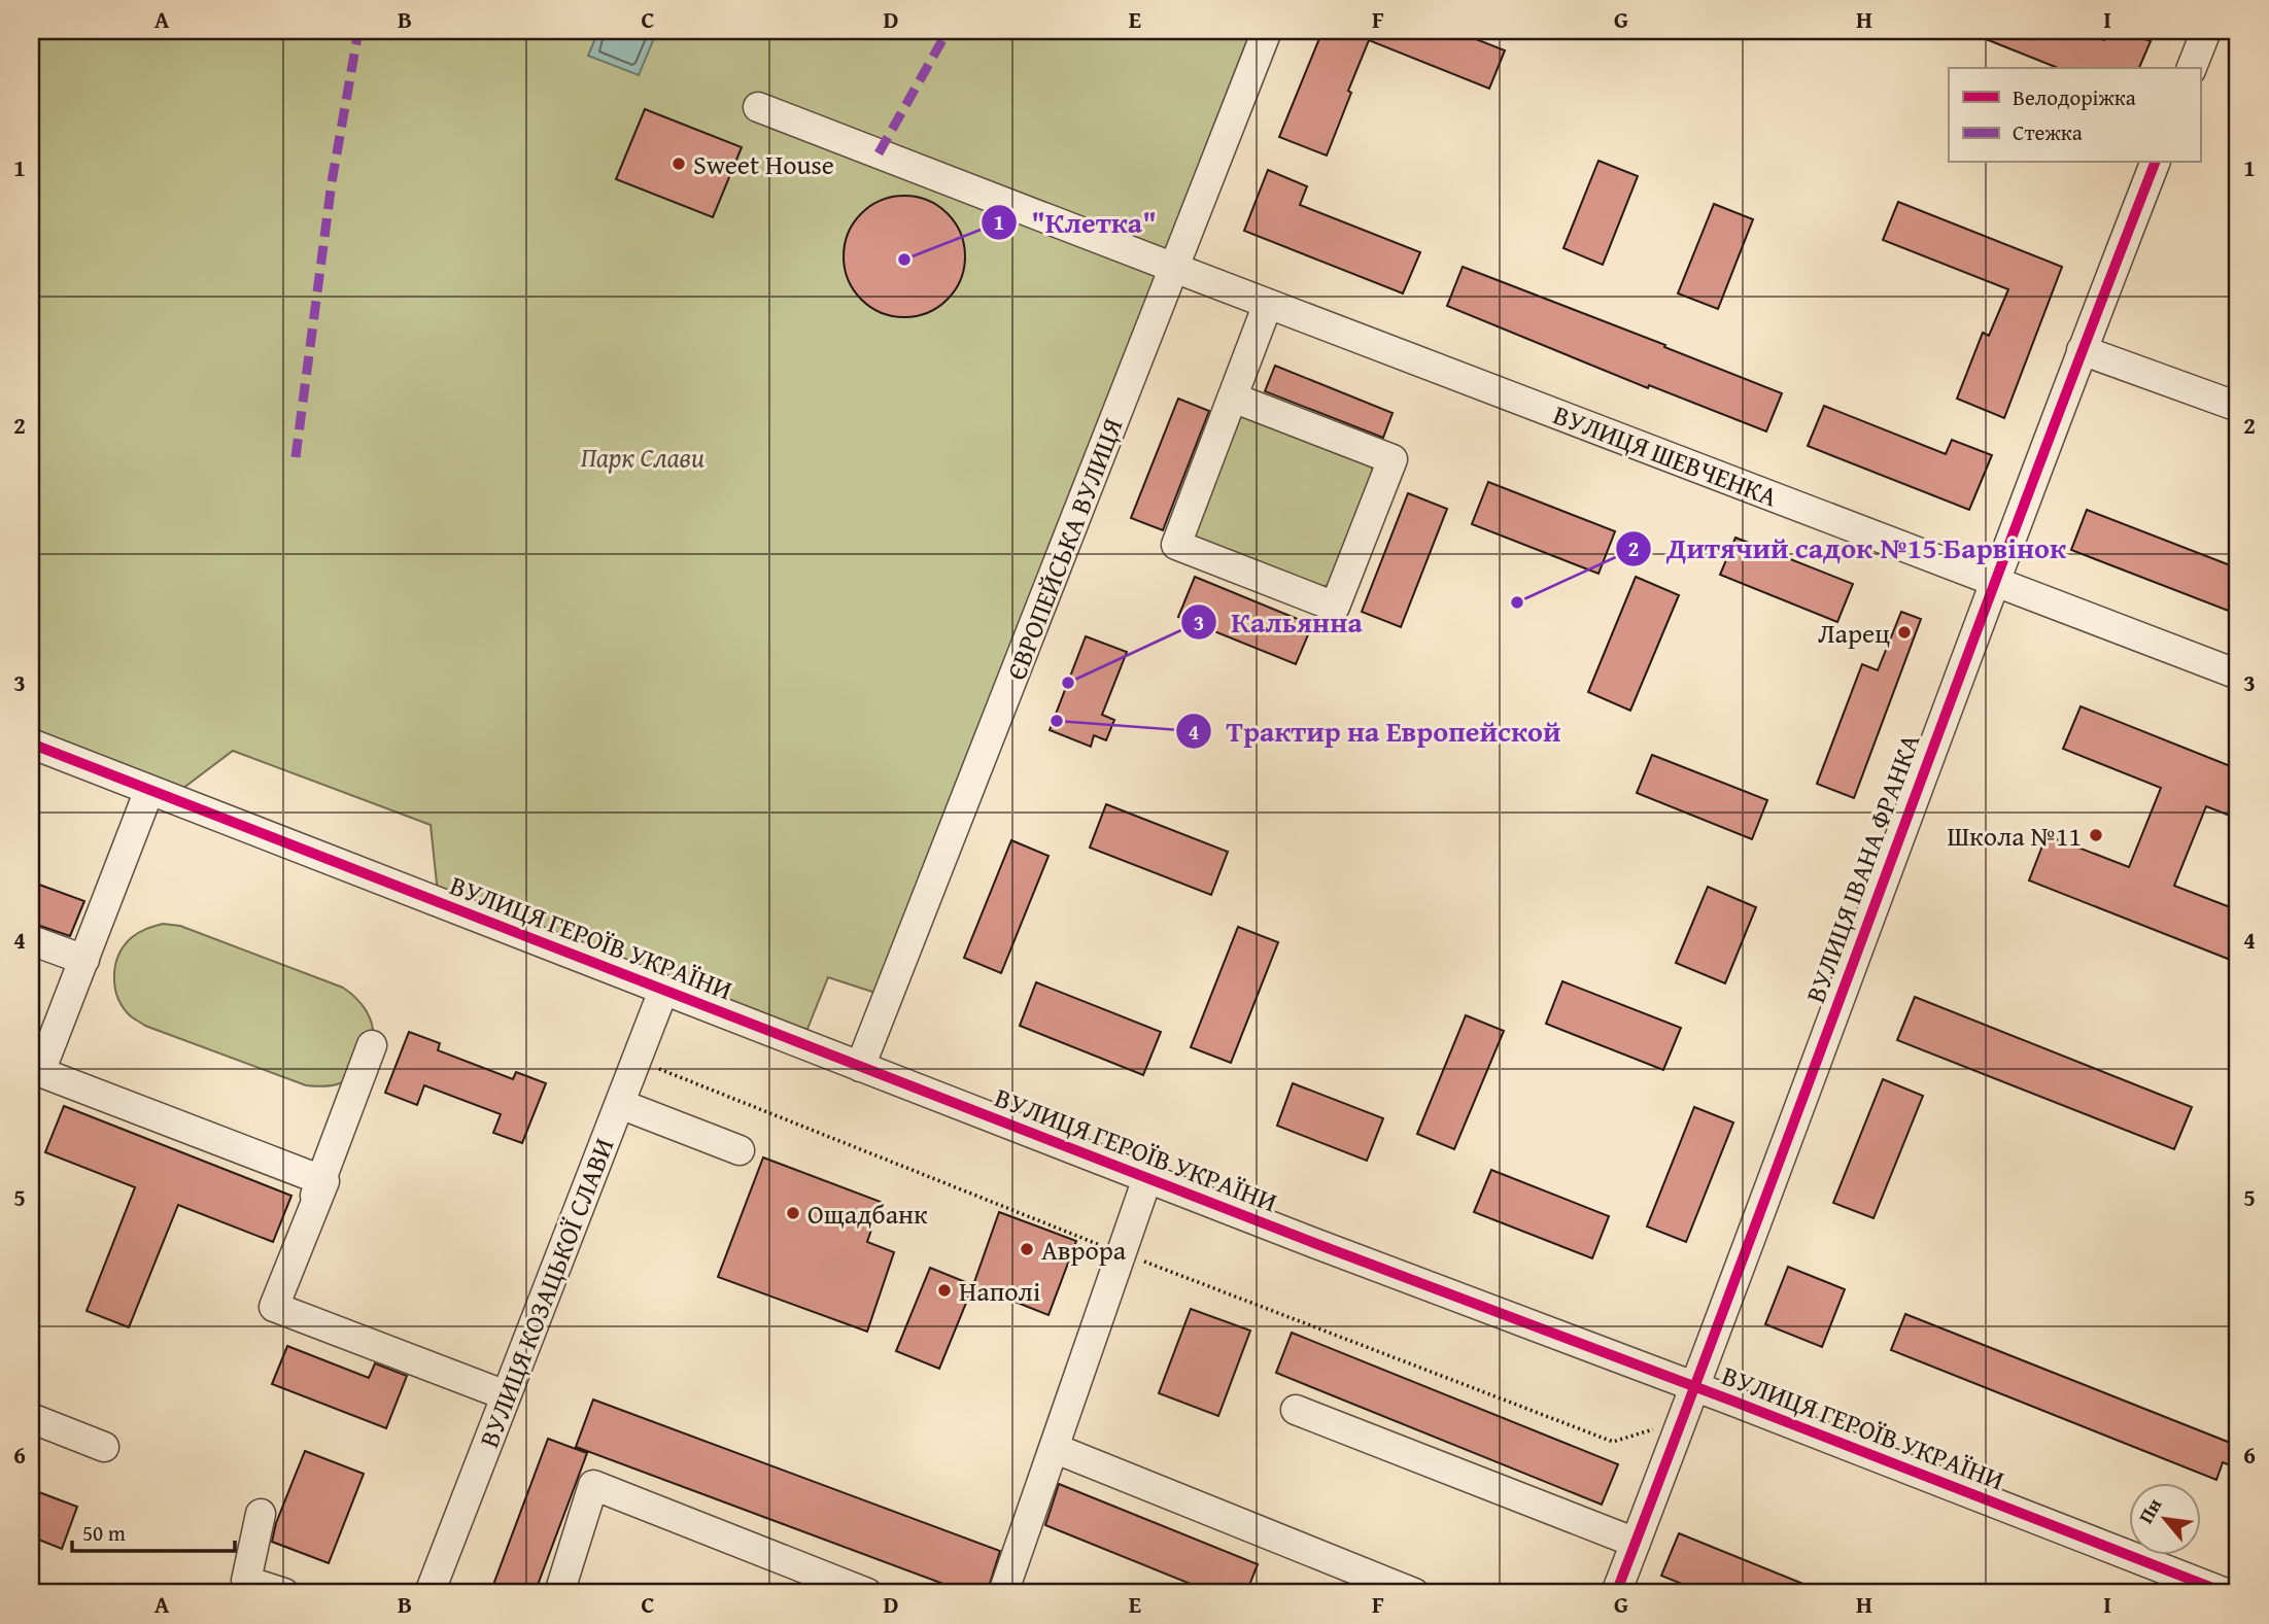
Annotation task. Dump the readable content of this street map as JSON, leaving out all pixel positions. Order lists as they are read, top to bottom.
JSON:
{
  "streets": {
    "street": [
      "ВУЛИЦЯ ШЕВЧЕНКА",
      "ЄВРОПЕЙСЬКА ВУЛИЦЯ",
      "ВУЛИЦЯ ІВАНА ФРАНКА",
      "ВУЛИЦЯ ГЕРОЇВ УКРАЇНИ",
      "ВУЛИЦЯ КОЗАЦЬКОЇ СЛАВИ"
    ]
  },
  "crossings": [
    ["ВУЛИЦЯ ШЕВЧЕНКА", "ЄВРОПЕЙСЬКА ВУЛИЦЯ"],
    ["ВУЛИЦЯ ШЕВЧЕНКА", "ВУЛИЦЯ ІВАНА ФРАНКА"],
    ["ЄВРОПЕЙСЬКА ВУЛИЦЯ", "ВУЛИЦЯ ГЕРОЇВ УКРАЇНИ"],
    ["ВУЛИЦЯ ІВАНА ФРАНКА", "ВУЛИЦЯ ГЕРОЇВ УКРАЇНИ"],
    ["ВУЛИЦЯ ГЕРОЇВ УКРАЇНИ", "ВУЛИЦЯ КОЗАЦЬКОЇ СЛАВИ"]
  ],
  "parks": ["Парк Слави"],
  "places": [
    "Sweet House",
    "\"Клетка\"",
    "Дитячий садок №15 Барвінок",
    "Ларец",
    "Кальянна",
    "Трактир на Европейской",
    "Школа №11",
    "Ощадбанк",
    "Аврора",
    "Наполі"
  ],
  "legend": ["Велодоріжка", "Стежка"],
  "scale_bar": "50 m",
  "north": "top left",
  "grid": {
    "columns": [
      "A",
      "B",
      "C",
      "D",
      "E",
      "F",
      "G",
      "H",
      "I"
    ],
    "rows": [
      "1",
      "2",
      "3",
      "4",
      "5",
      "6"
    ]
  }
}
